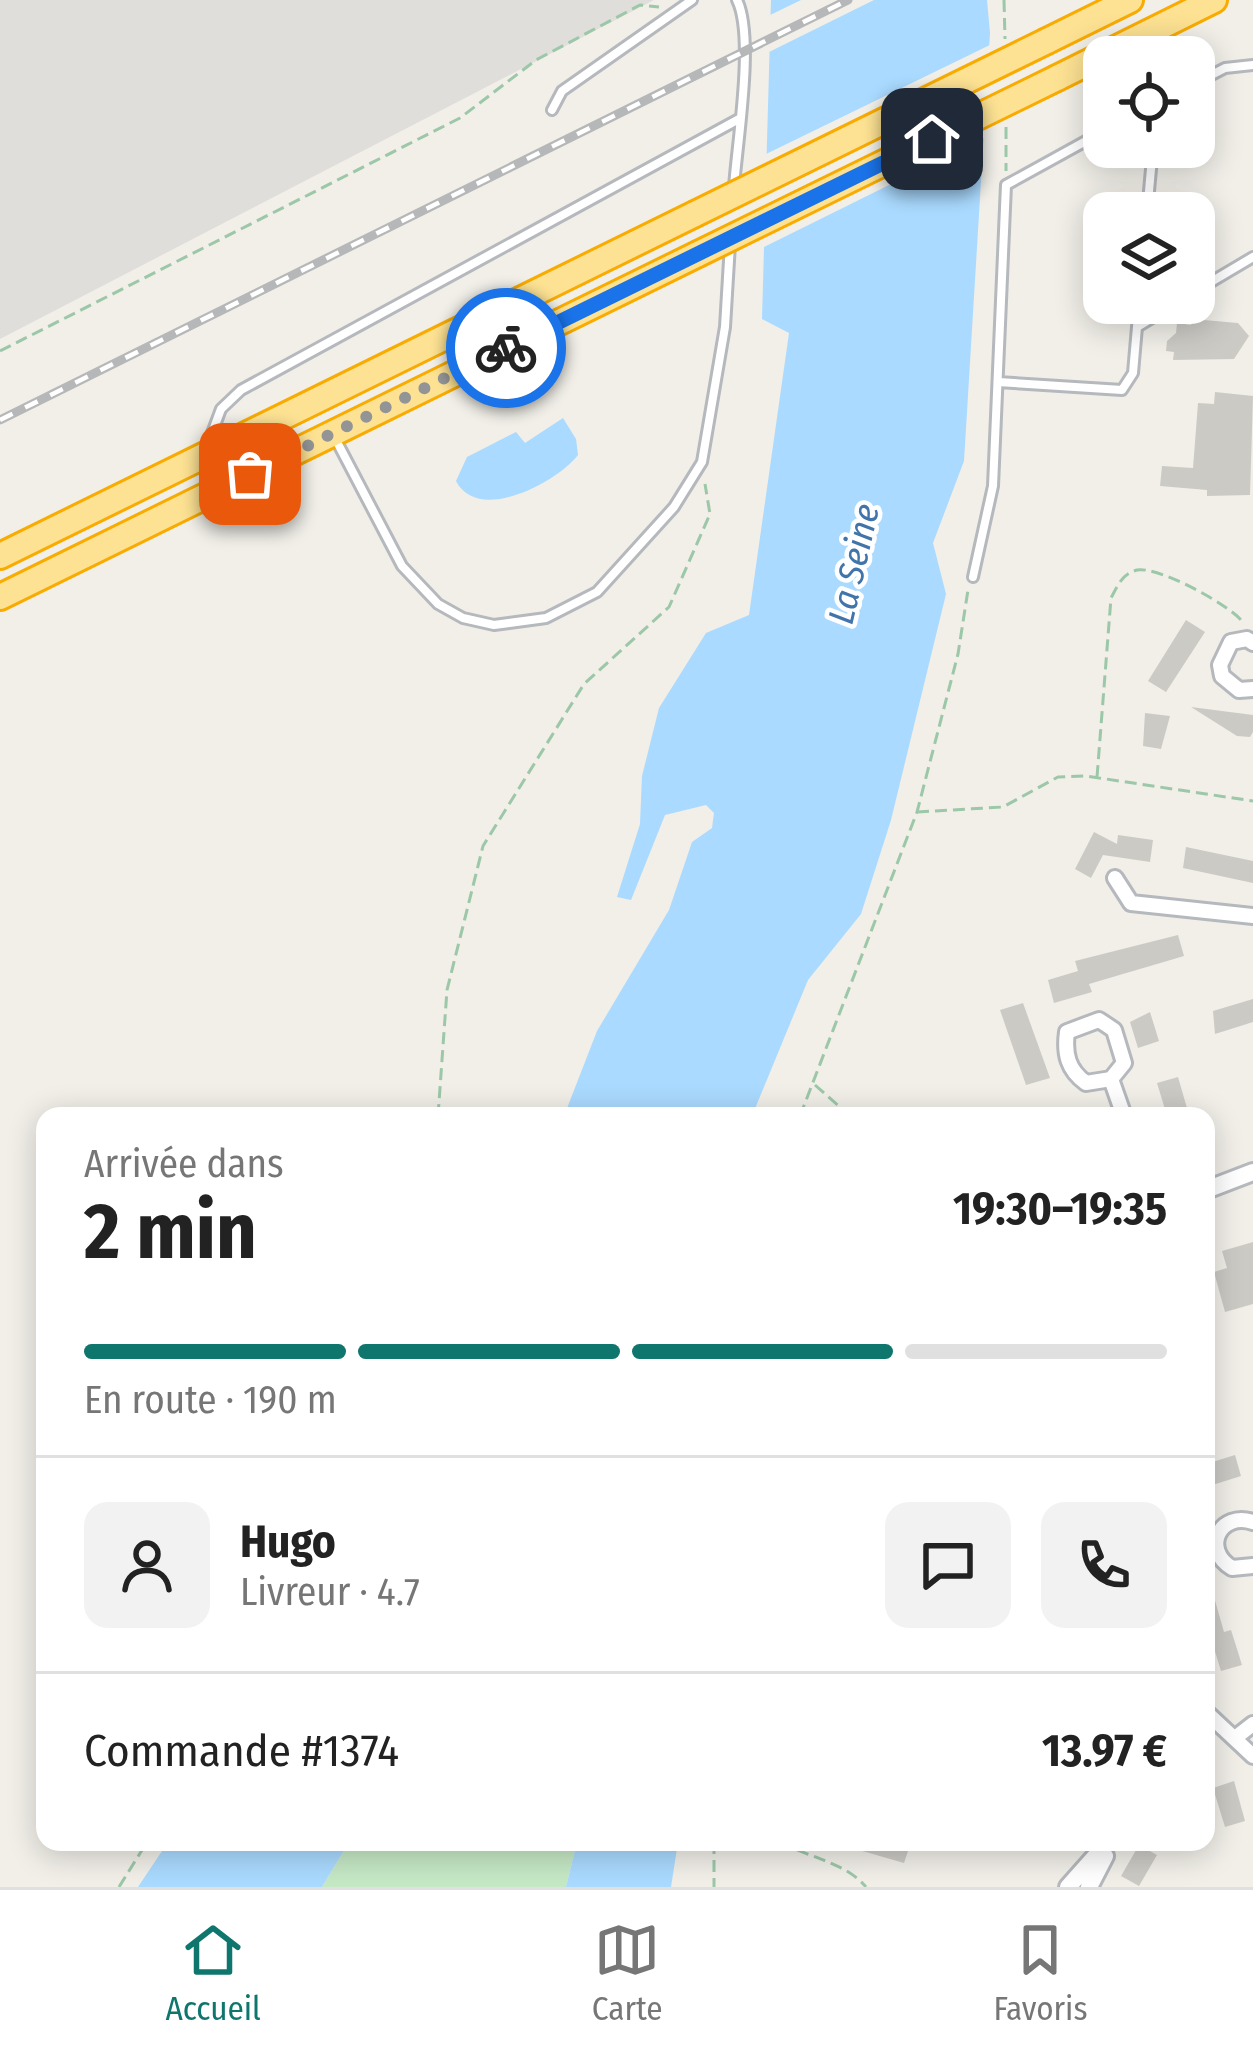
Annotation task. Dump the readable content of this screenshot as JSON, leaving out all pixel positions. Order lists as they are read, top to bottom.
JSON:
{
  "water": ["La Seine"],
  "page": {
    "heading": ["2 min", "Arrivée dans", "19:30–19:35"],
    "panel": [
      "Hugo",
      "Livreur · 4.7",
      "Commande #1374",
      "13.97 €"
    ],
    "bar": "En route · 190 m",
    "tabs": ["Accueil", "Carte", "Favoris"]
  }
}
